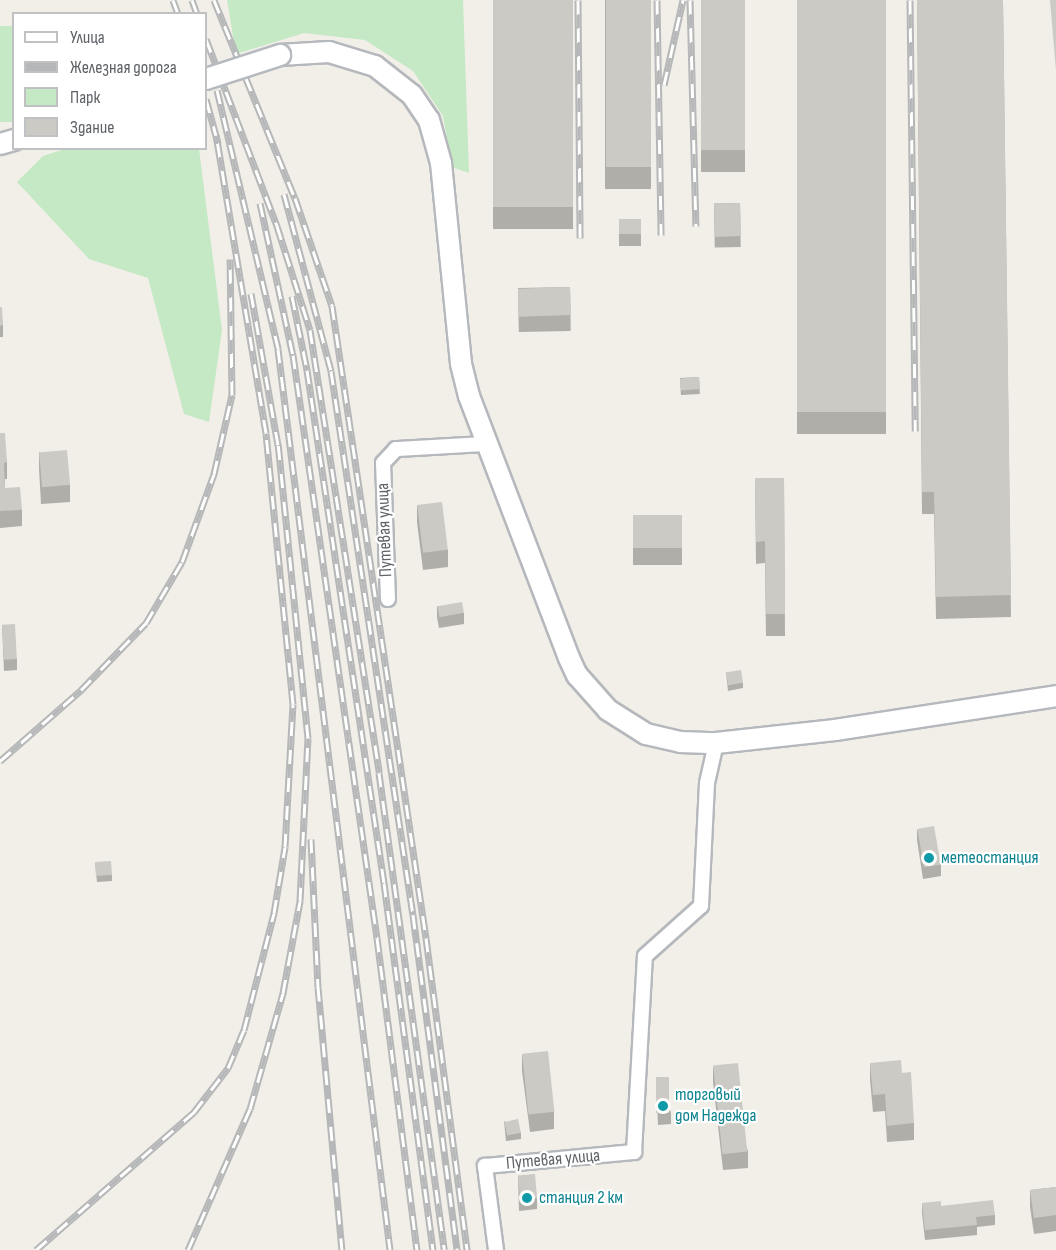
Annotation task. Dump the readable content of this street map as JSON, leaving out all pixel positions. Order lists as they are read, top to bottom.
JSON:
{
  "streets": {
    "street": ["Путевая улица"]
  },
  "places": ["метеостанция", "торговый дом Надежда", "станция 2 км"],
  "legend": [
    "Улица",
    "Железная дорога",
    "Парк",
    "Здание"
  ]
}
